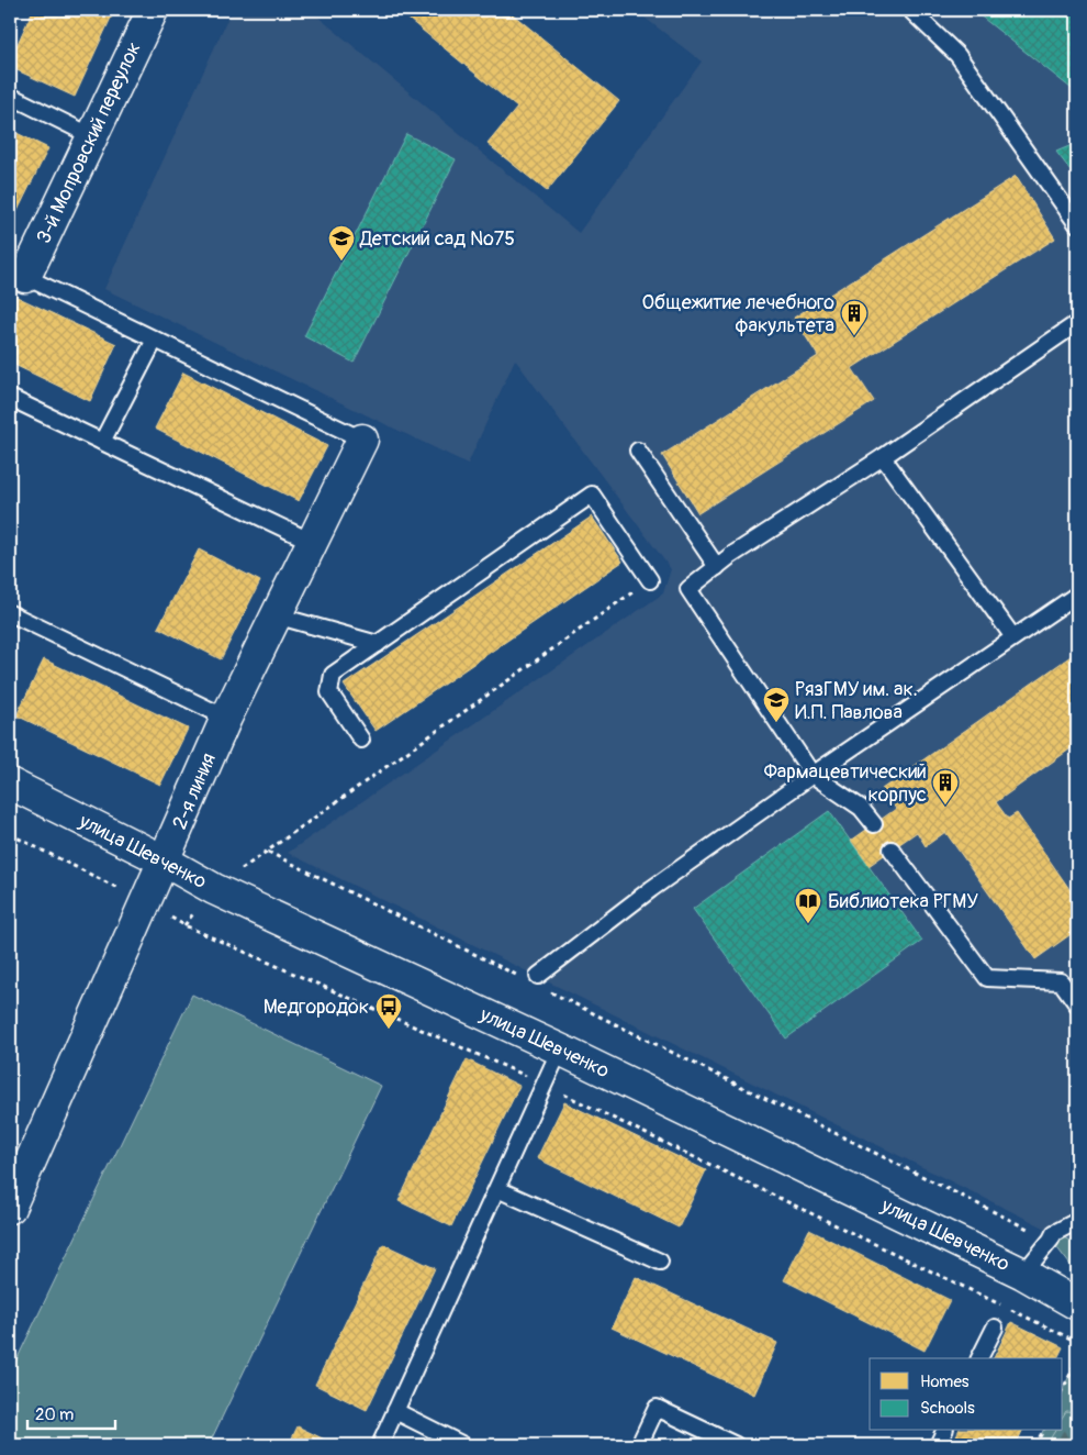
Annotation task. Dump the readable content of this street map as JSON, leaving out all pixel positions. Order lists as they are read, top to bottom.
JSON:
{
  "streets": {
    "street": ["3-й Мопровский переулок", "2-я линия", "улица Шевченко"]
  },
  "crossings": [
    ["2-я линия", "улица Шевченко"]
  ],
  "places": {
    "school or university": ["Детский сад №75", "РязГМУ им. ак. И.П. Павлова"],
    "building": ["Общежитие лечебного факультета", "Фармацевтический корпус"],
    "library": ["Библиотека РГМУ"],
    "bus stop": ["Медгородок"]
  },
  "legend": ["Homes", "Schools"],
  "scale_bar": "20 m"
}
